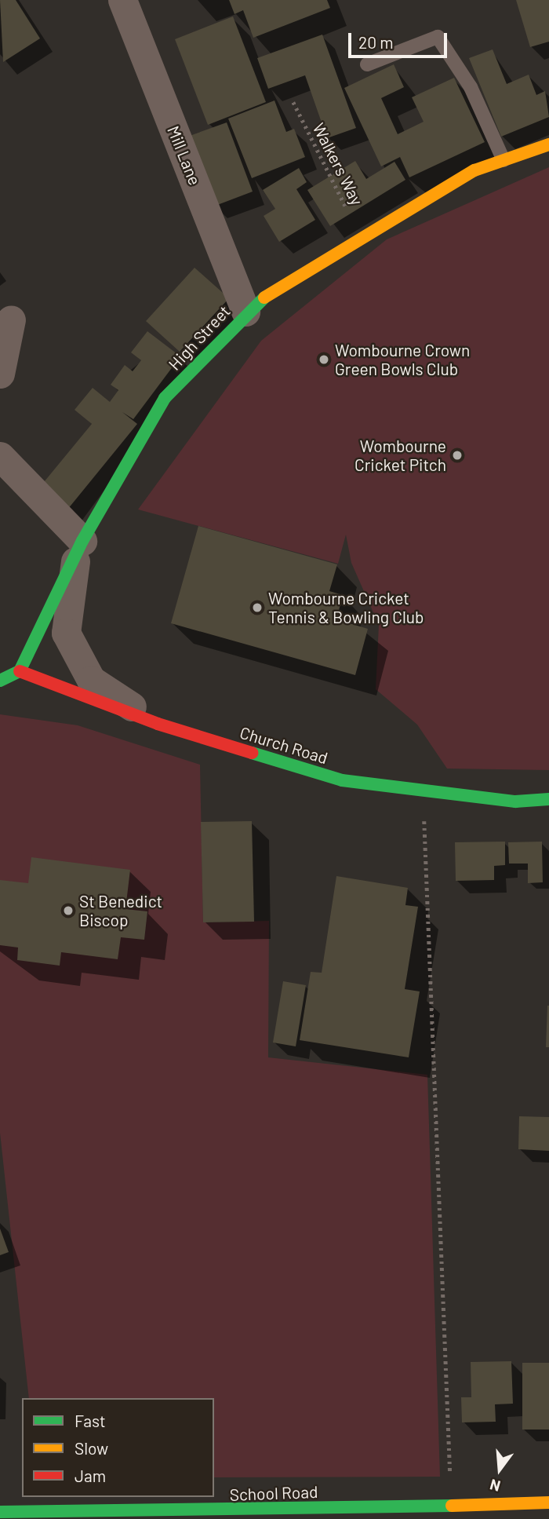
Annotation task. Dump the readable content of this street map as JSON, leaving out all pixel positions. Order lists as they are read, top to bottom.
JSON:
{
  "streets": {
    "street": [
      "Mill Lane",
      "High Street",
      "Church Road",
      "School Road"
    ],
    "path": ["Walkers Way"]
  },
  "crossings": [
    ["Mill Lane", "High Street"],
    ["Walkers Way", "High Street"],
    ["High Street", "Church Road"]
  ],
  "places": [
    "Wombourne Crown Green Bowls Club",
    "Wombourne Cricket Pitch",
    "Wombourne Cricket Tennis & Bowling Club",
    "St Benedict Biscop"
  ],
  "legend": ["Fast", "Slow", "Jam"],
  "scale_bar": "20 m",
  "north": "bottom"
}
